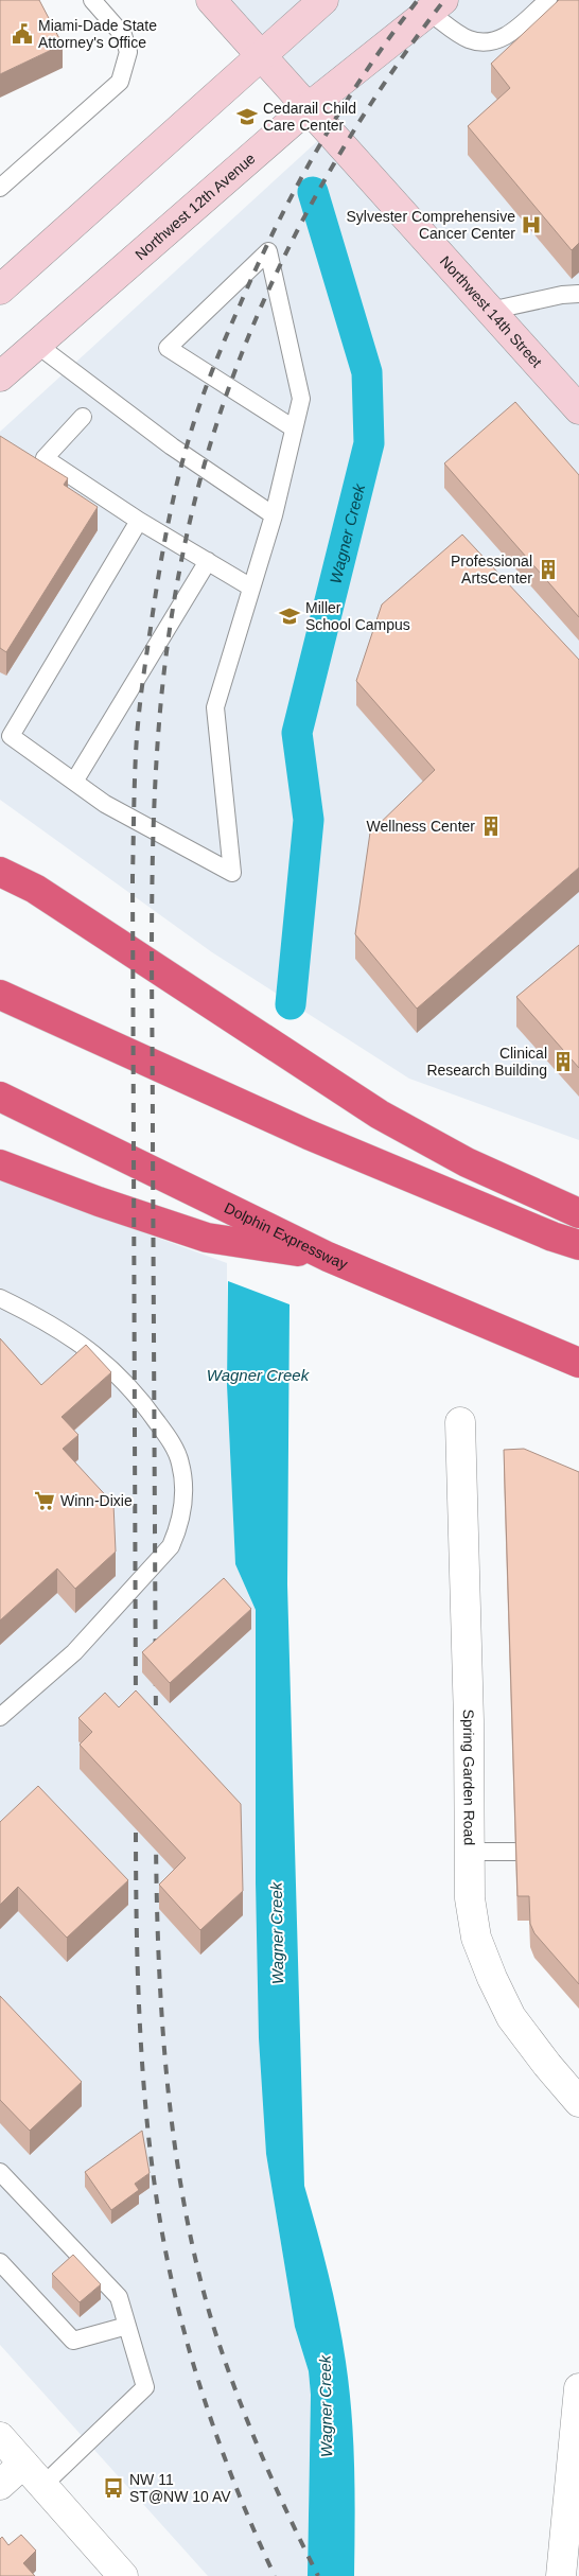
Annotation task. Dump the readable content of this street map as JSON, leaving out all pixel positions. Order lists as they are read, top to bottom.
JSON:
{
  "streets": {
    "highway": ["Dolphin Expressway"],
    "main road": ["Northwest 12th Avenue", "Northwest 14th Street"],
    "street": ["Spring Garden Road"]
  },
  "crossings": [
    ["Northwest 12th Avenue", "Northwest 14th Street"]
  ],
  "water": ["Wagner Creek"],
  "places": {
    "public building": ["Miami-Dade State Attorney's Office"],
    "school or university": ["Cedarail Child Care Center", "Miller School Campus"],
    "hospital": ["Sylvester Comprehensive Cancer Center"],
    "building": ["Professional ArtsCenter", "Wellness Center", "Clinical Research Building"],
    "supermarket": ["Winn-Dixie"],
    "bus stop": ["NW 11 ST@NW 10 AV"]
  }
}
